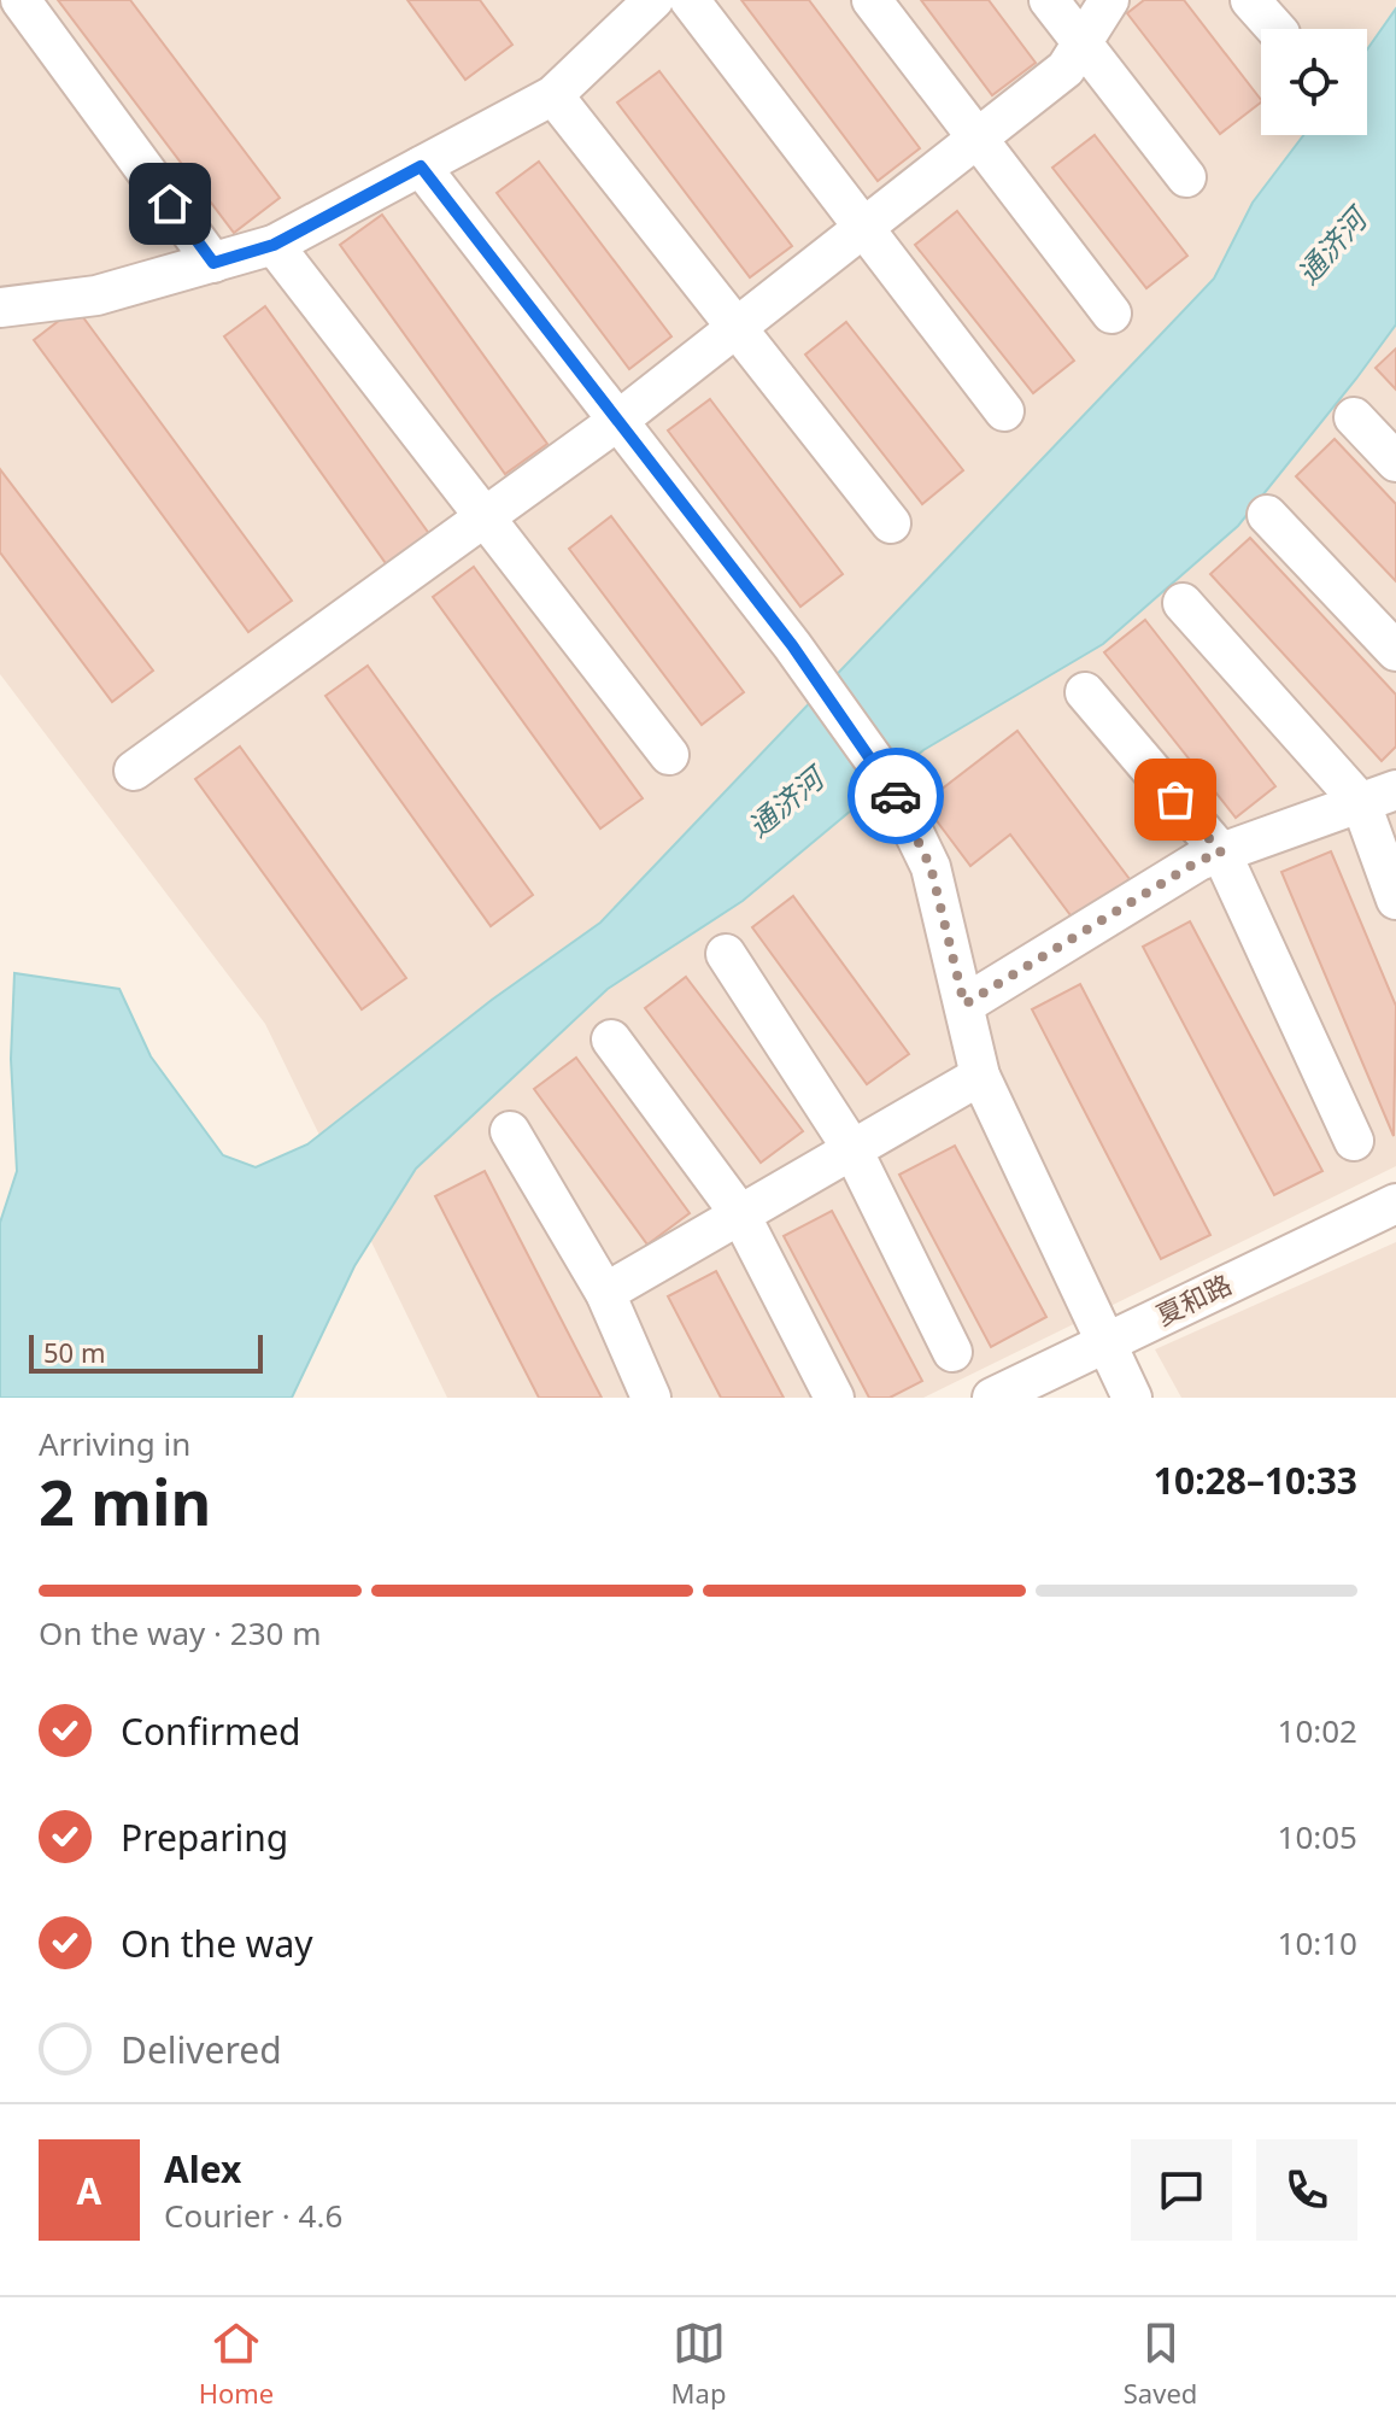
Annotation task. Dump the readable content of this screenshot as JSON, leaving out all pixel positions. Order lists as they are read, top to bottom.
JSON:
{
  "streets": {
    "street": ["夏和路"]
  },
  "water": ["通济河"],
  "scale_bar": "50 m",
  "page": {
    "scale": "50 m",
    "heading": ["2 min", "Arriving in", "10:28–10:33"],
    "panel": ["Alex", "Courier · 4.6"],
    "bar": "On the way · 230 m",
    "list": [
      ["Confirmed", "10:02"],
      ["Preparing", "10:05"],
      ["On the way", "10:10"],
      "Delivered"
    ],
    "round": "A",
    "tabs": ["Home", "Map", "Saved"]
  }
}
